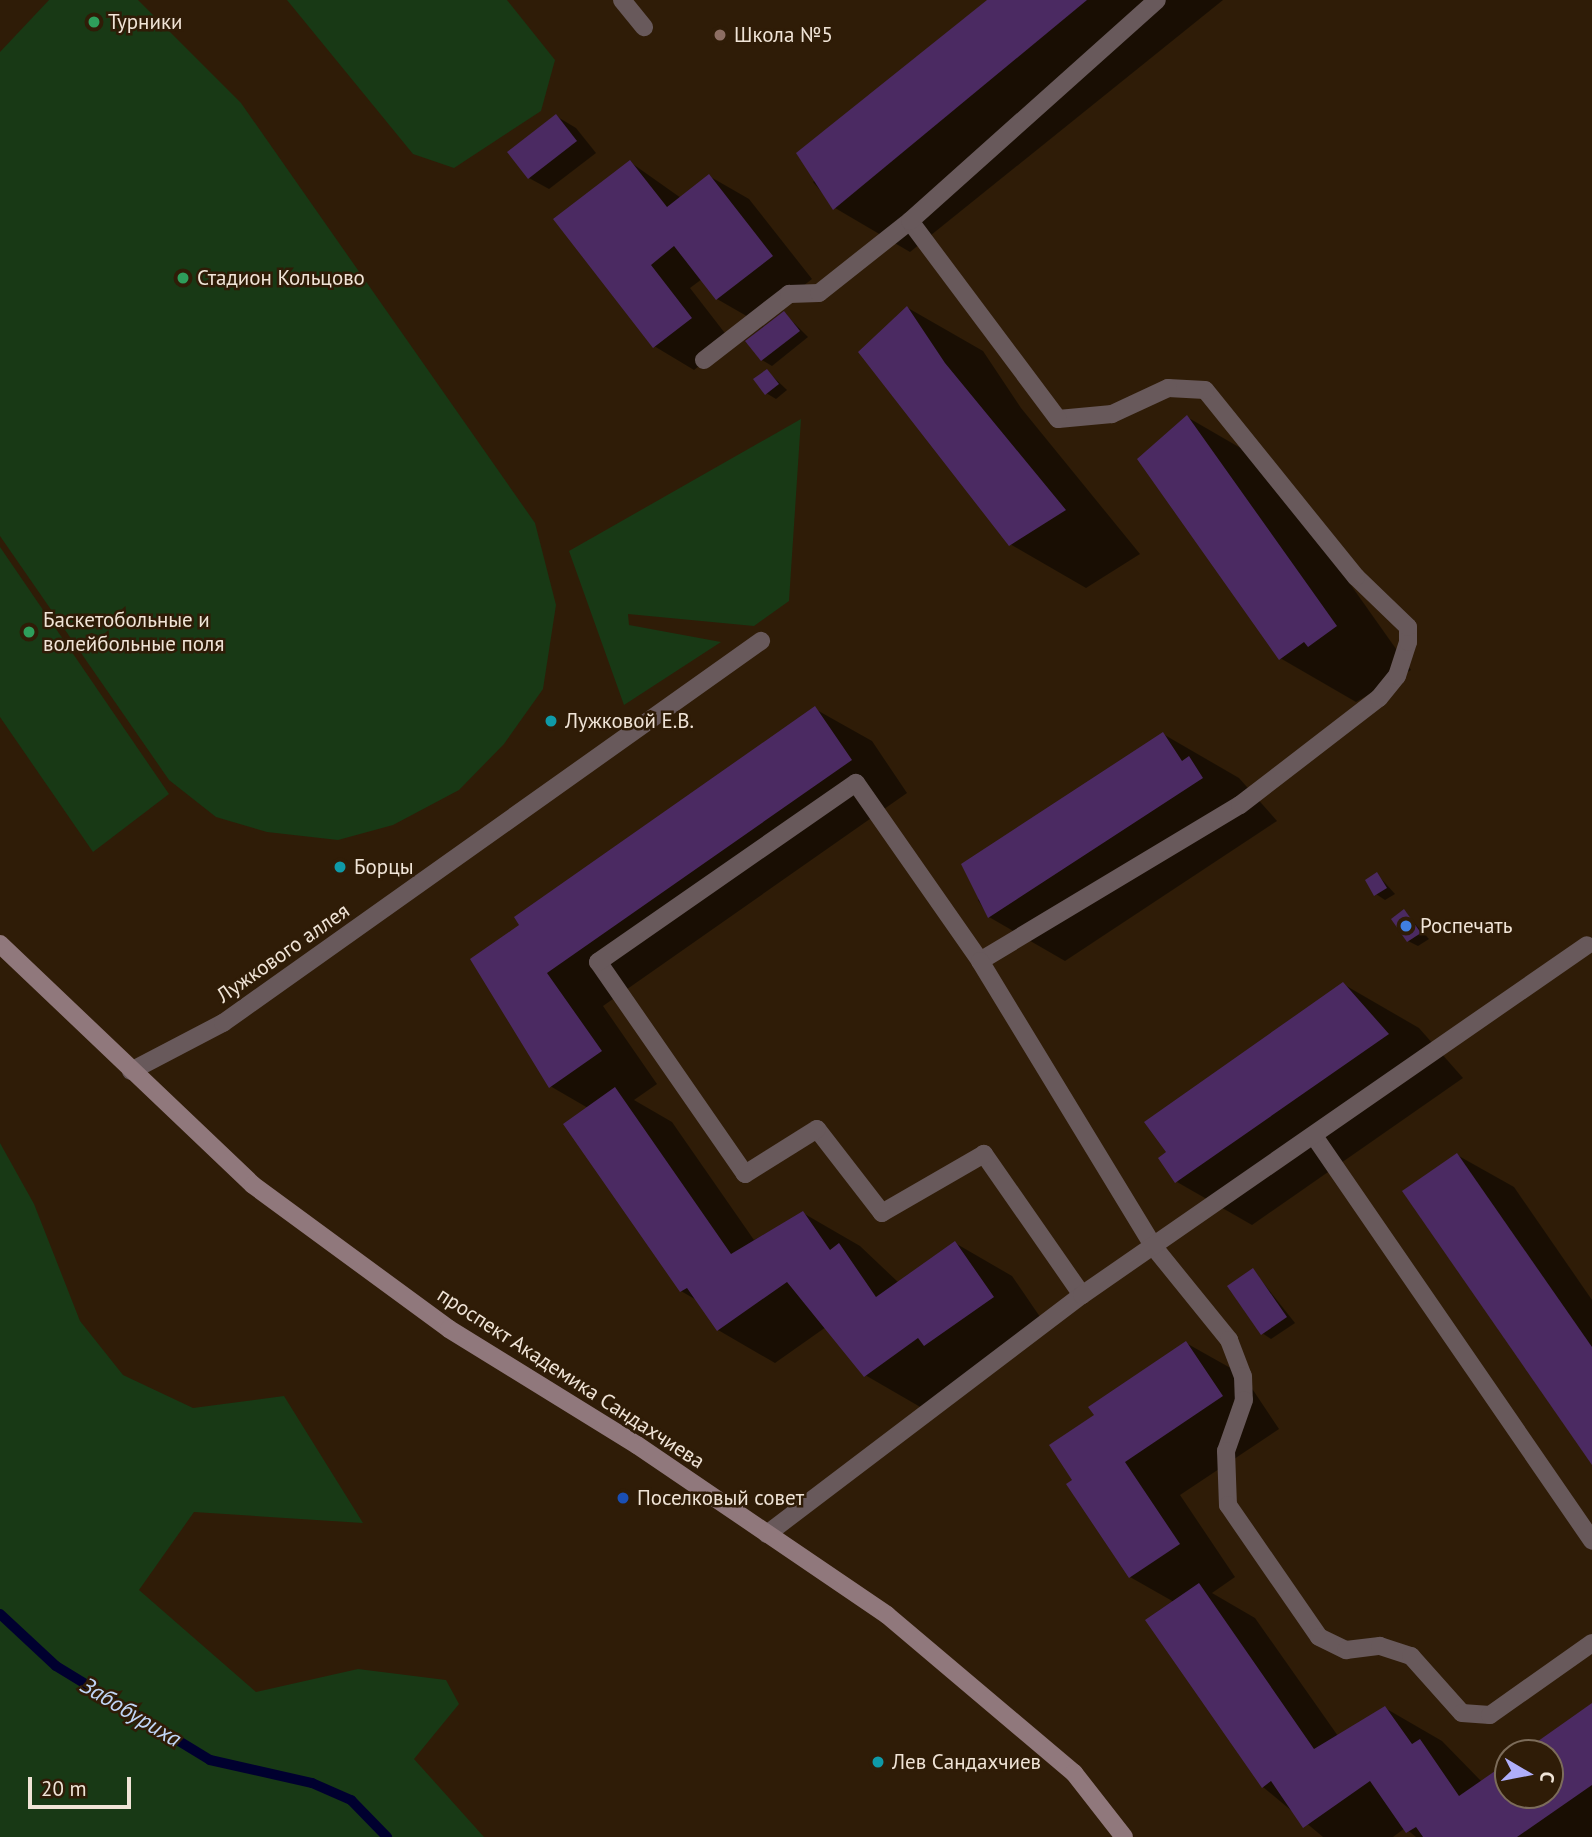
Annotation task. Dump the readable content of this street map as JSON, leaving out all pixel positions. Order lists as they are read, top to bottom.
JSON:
{
  "streets": {
    "main road": ["проспект Академика Сандахчиева"],
    "lane": ["Лужкового аллея"]
  },
  "crossings": [
    ["Лужкового аллея", "проспект Академика Сандахчиева"]
  ],
  "water": ["Забобуриха"],
  "places": [
    "Турники",
    "Школа №5",
    "Стадион Кольцово",
    "Баскетобольные и волейбольные поля",
    "Лужковой Е.В.",
    "Борцы",
    "Роспечать",
    "Поселковый совет",
    "Лев Сандахчиев"
  ],
  "scale_bar": "20 m",
  "north": "right"
}
